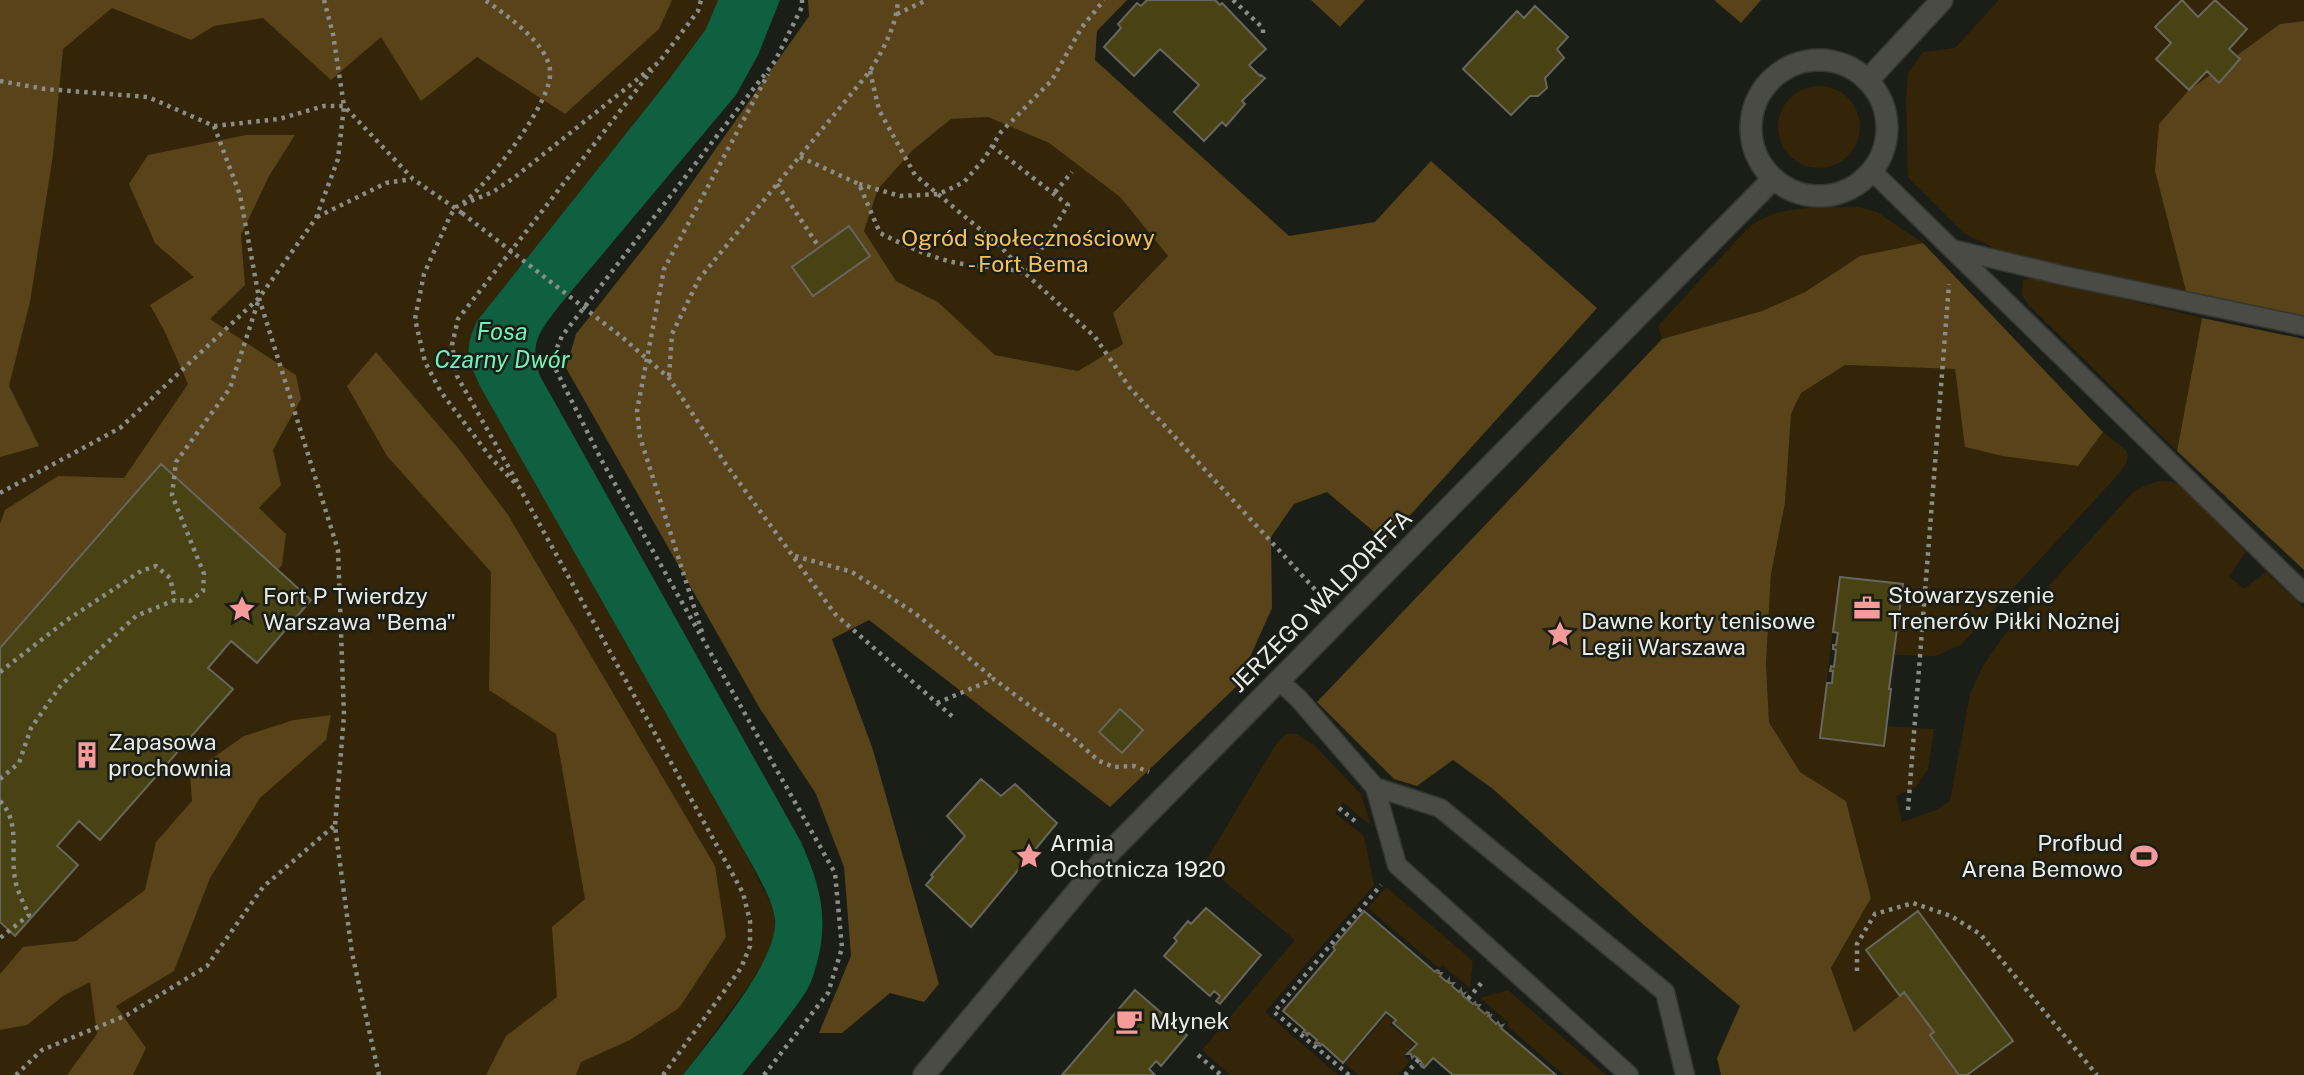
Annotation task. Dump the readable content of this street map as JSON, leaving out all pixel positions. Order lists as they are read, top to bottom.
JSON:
{
  "streets": {
    "street": ["JERZEGO WALDORFFA"]
  },
  "water": ["Fosa Czarny Dwór"],
  "parks": ["Ogród społecznościowy - Fort Bema"],
  "places": {
    "office": ["Stowarzyszenie Trenerów Piłki Nożnej"],
    "place": ["Fort P Twierdzy Warszawa \"Bema\"", "Dawne korty tenisowe Legii Warszawa", "Armia Ochotnicza 1920"],
    "building": ["Zapasowa prochownia"],
    "sports": ["Profbud Arena Bemowo"],
    "cafe": ["Młynek"]
  }
}
